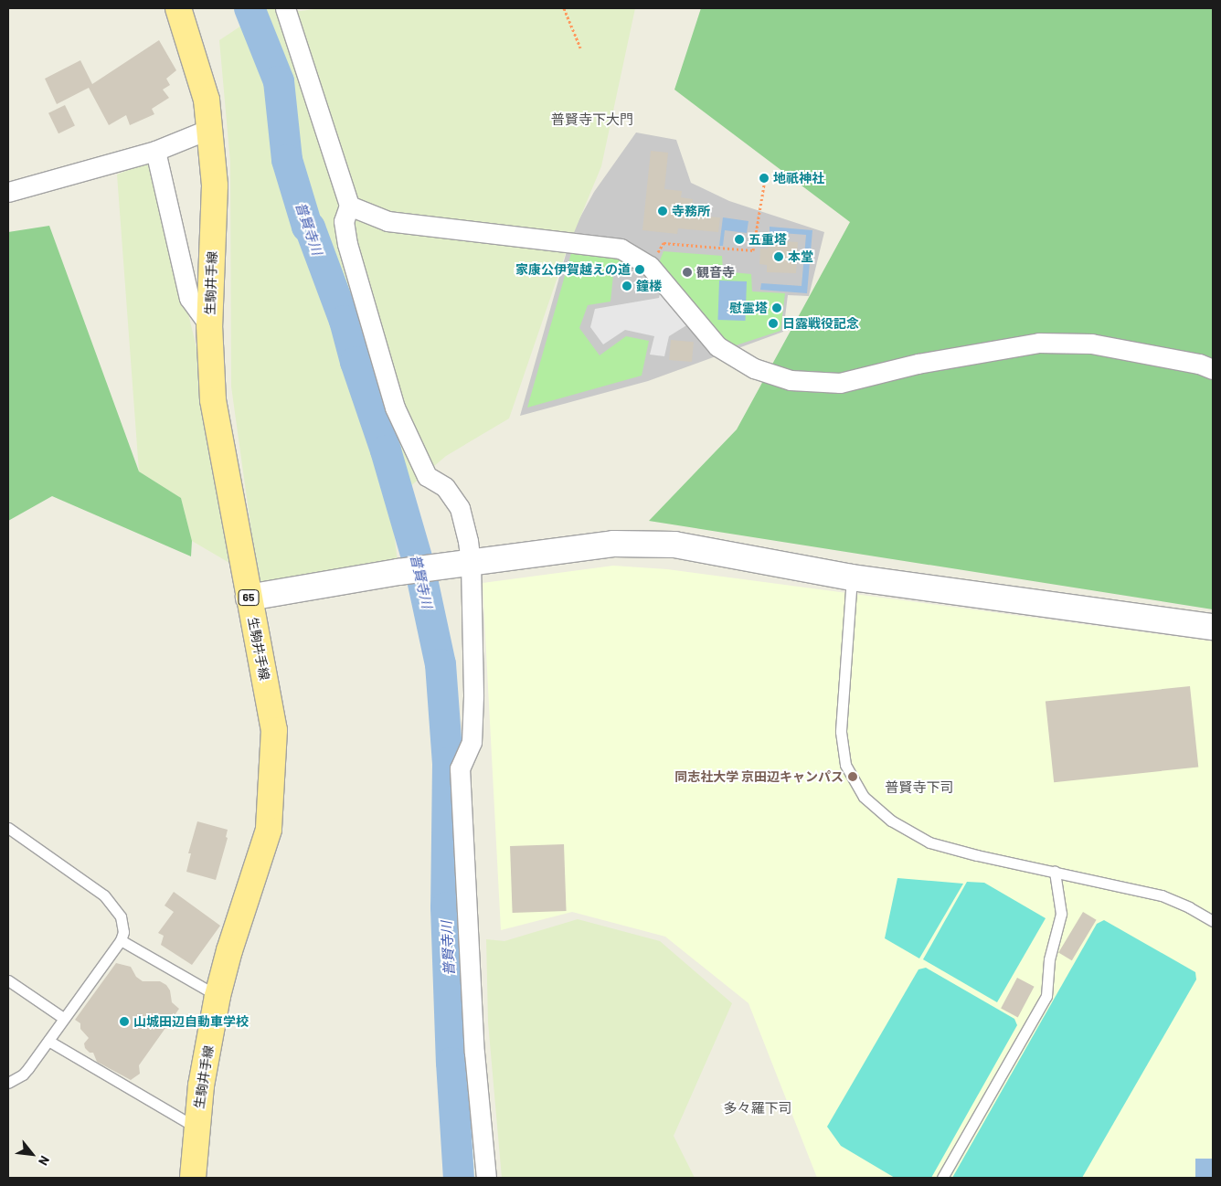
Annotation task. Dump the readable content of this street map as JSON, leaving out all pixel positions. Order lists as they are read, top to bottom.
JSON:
{
  "streets": {
    "main road": ["生駒井手線", "65"]
  },
  "districts": ["普賢寺下大門", "普賢寺下司", "多々羅下司"],
  "water": ["普賢寺川"],
  "places": [
    "地祇神社",
    "寺務所",
    "五重塔",
    "本堂",
    "家康公伊賀越えの道",
    "観音寺",
    "鐘楼",
    "慰霊塔",
    "日露戦役記念",
    "同志社大学 京田辺キャンパス",
    "山城田辺自動車学校"
  ],
  "north": "bottom right"
}
